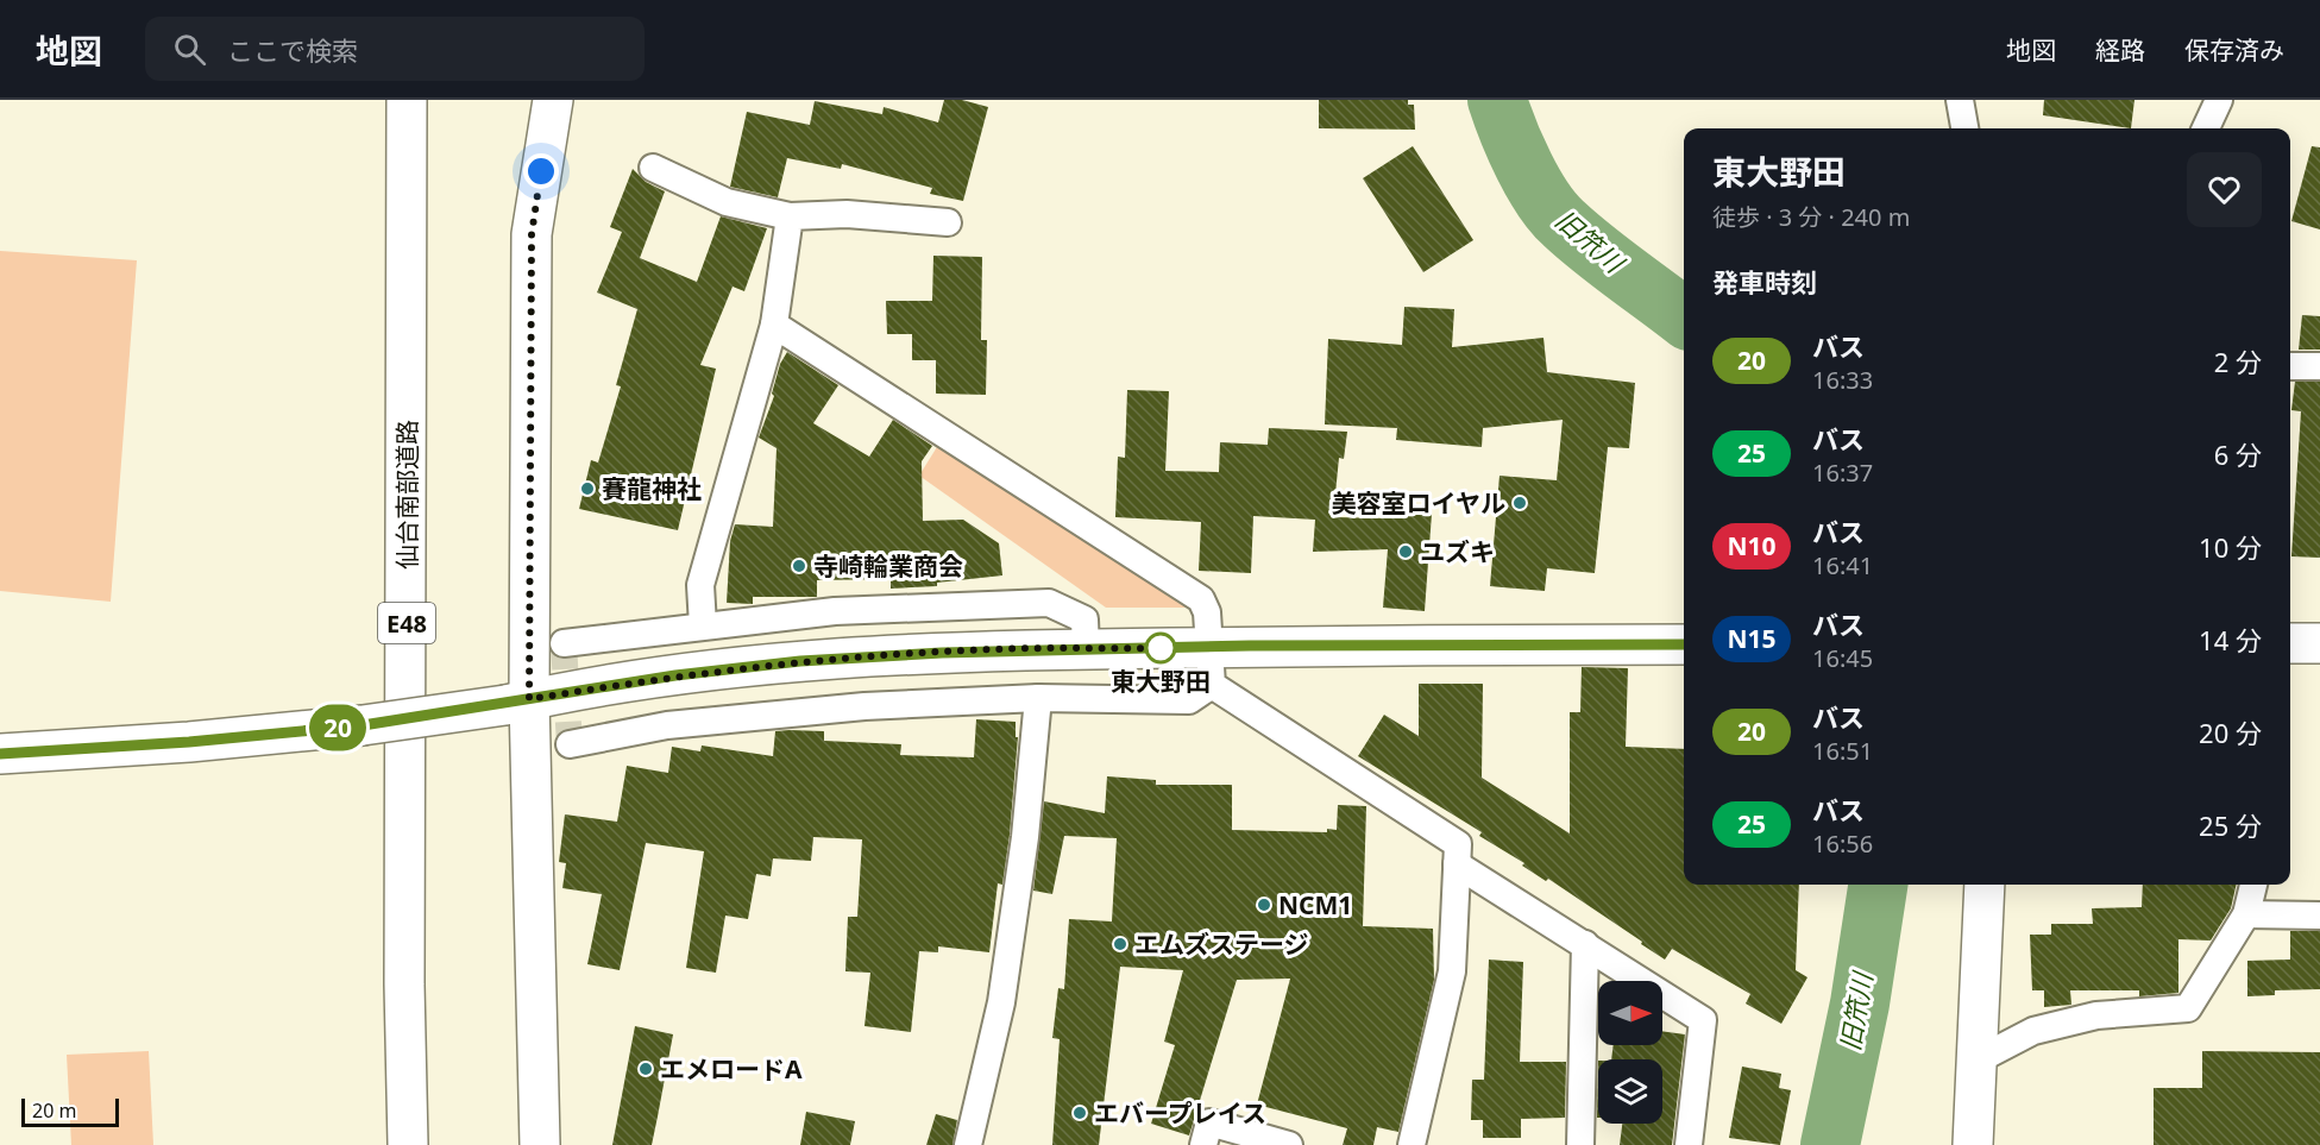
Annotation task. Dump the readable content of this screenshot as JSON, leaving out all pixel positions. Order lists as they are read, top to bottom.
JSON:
{
  "streets": {
    "main road": ["仙台南部道路", "E48"]
  },
  "water": ["旧笊川"],
  "places": [
    "賽龍神社",
    "美容室ロイヤル",
    "ユズキ",
    "寺崎輪業商会",
    "東大野田",
    "NCM1",
    "エムズステージ",
    "エメロードA",
    "エバープレイス"
  ],
  "lines": ["bus line 20"],
  "scale_bar": "20 m",
  "north": "right",
  "page": {
    "header": "地図",
    "search": "ここで検索",
    "nav": ["地図", "経路", "保存済み"],
    "on_map": "20",
    "heading": [
      ["東大野田", "徒歩 · 3 分 · 240 m"],
      "発車時刻"
    ],
    "list": [
      {
        "mark": "20",
        "name": "バス",
        "note": "16:33",
        "value": "2 分"
      },
      {
        "mark": "25",
        "name": "バス",
        "note": "16:37",
        "value": "6 分"
      },
      {
        "mark": "N10",
        "name": "バス",
        "note": "16:41",
        "value": "10 分"
      },
      {
        "mark": "N15",
        "name": "バス",
        "note": "16:45",
        "value": "14 分"
      },
      {
        "mark": "20",
        "name": "バス",
        "note": "16:51",
        "value": "20 分"
      },
      {
        "mark": "25",
        "name": "バス",
        "note": "16:56",
        "value": "25 分"
      }
    ],
    "scale": "20 m"
  }
}
